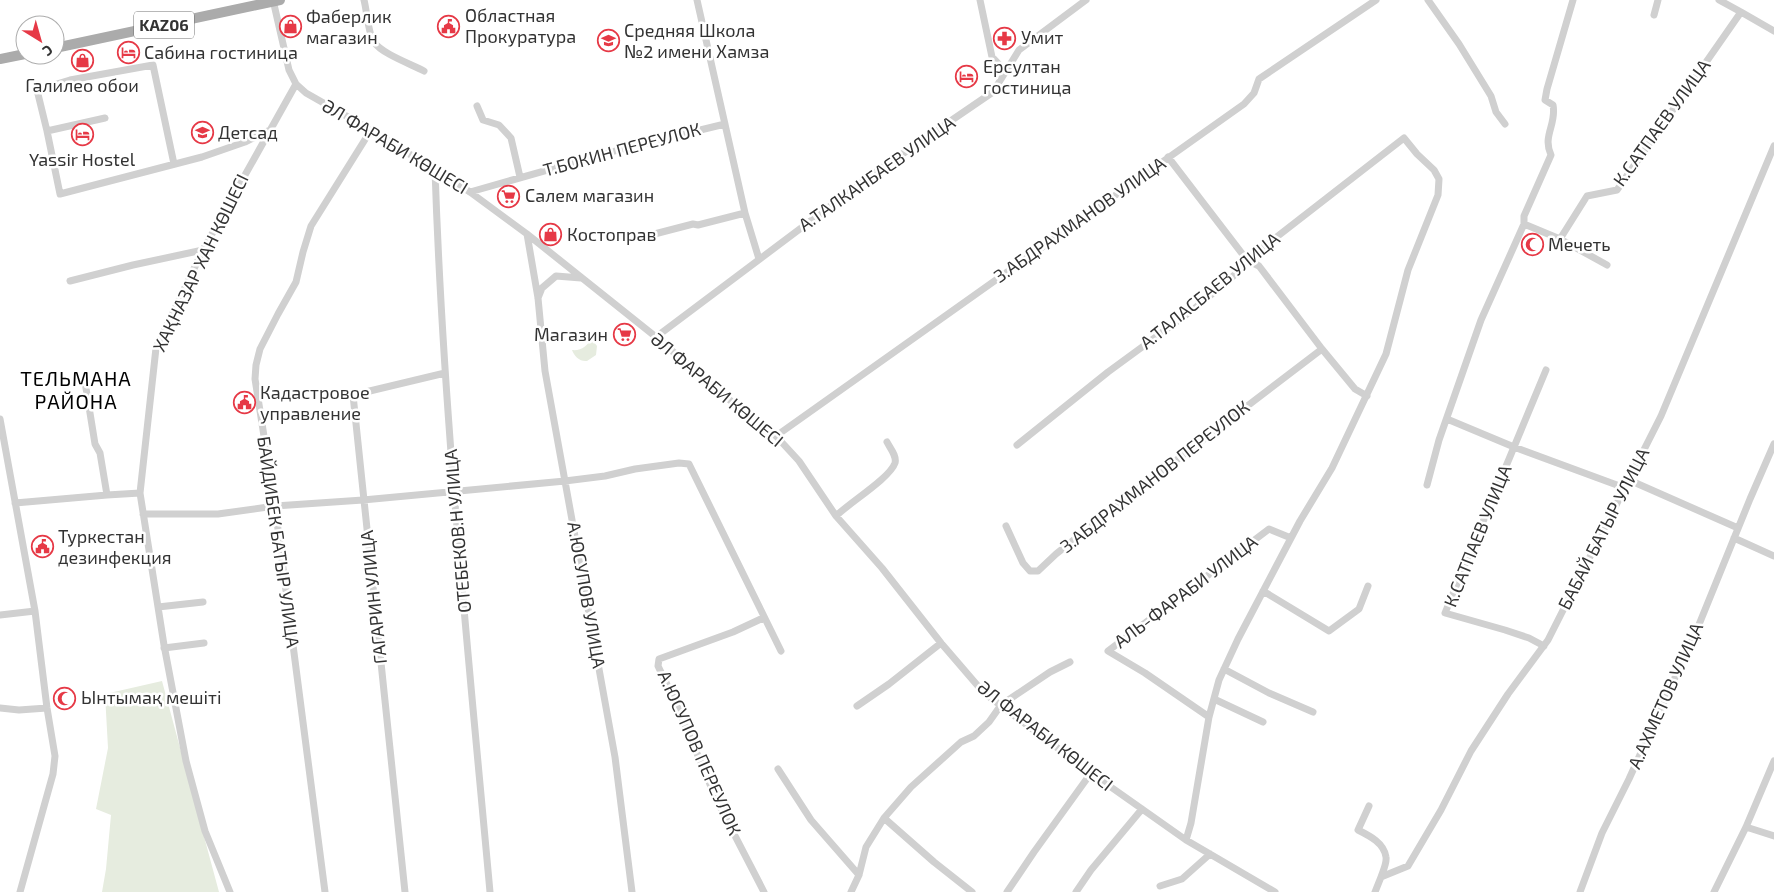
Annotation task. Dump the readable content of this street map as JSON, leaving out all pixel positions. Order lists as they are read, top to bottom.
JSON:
{
  "streets": {
    "main road": ["KАZ06"],
    "street": [
      "К.САТПАЕВ УЛИЦА",
      "ӘЛ ФАРАБИ КӨШЕСІ",
      "Т.БОКИН ПЕРЕУЛОК",
      "А.ТАЛКАНБАЕВ УЛИЦА",
      "З.АБДРАХМАНОВ УЛИЦА",
      "ХАҚНАЗАР ХАН КӨШЕСІ",
      "А.ТАЛАСБАЕВ УЛИЦА",
      "З.АБДРАХМАНОВ ПЕРЕУЛОК",
      "БАБАЙ БАТЫР УЛИЦА",
      "ОТЕБЕКОВ.Н УЛИЦА",
      "БАЙДИБЕК БАТЫР УЛИЦА",
      "АЛЬ-ФАРАБИ УЛИЦА",
      "А.ЮСУПОВ УЛИЦА",
      "ГАГАРИН УЛИЦА",
      "А.АХМЕТОВ УЛИЦА",
      "А.ЮСУПОВ ПЕРЕУЛОК"
    ]
  },
  "crossings": [
    ["К.САТПАЕВ УЛИЦА", "БАБАЙ БАТЫР УЛИЦА"],
    ["ӘЛ ФАРАБИ КӨШЕСІ", "А.ТАЛКАНБАЕВ УЛИЦА"],
    ["ӘЛ ФАРАБИ КӨШЕСІ", "З.АБДРАХМАНОВ УЛИЦА"],
    ["ӘЛ ФАРАБИ КӨШЕСІ", "ХАҚНАЗАР ХАН КӨШЕСІ"],
    ["ӘЛ ФАРАБИ КӨШЕСІ", "ОТЕБЕКОВ.Н УЛИЦА"],
    ["ӘЛ ФАРАБИ КӨШЕСІ", "БАЙДИБЕК БАТЫР УЛИЦА"],
    ["ӘЛ ФАРАБИ КӨШЕСІ", "АЛЬ-ФАРАБИ УЛИЦА"],
    ["ӘЛ ФАРАБИ КӨШЕСІ", "А.ЮСУПОВ УЛИЦА"],
    ["А.ТАЛАСБАЕВ УЛИЦА", "АЛЬ-ФАРАБИ УЛИЦА"],
    ["ОТЕБЕКОВ.Н УЛИЦА", "ГАГАРИН УЛИЦА"]
  ],
  "districts": ["ТЕЛЬМАНА РАЙОНА"],
  "places": {
    "public building": ["Областная Прокуратура", "Кадастровое управление", "Туркестан дезинфекция"],
    "shop": ["Фаберлик магазин", "Галилео обои", "Костоправ"],
    "pharmacy": ["Умит"],
    "school or university": ["Средняя Школа №2 имени Хамза", "Детсад"],
    "hotel": ["Сабина гостиница", "Ерсултан гостиница", "Yassir Hostel"],
    "supermarket": ["Салем магазин", "Магазин"],
    "mosque": ["Мечеть", "Ынтымақ мешіті"]
  },
  "north": "bottom right"
}
